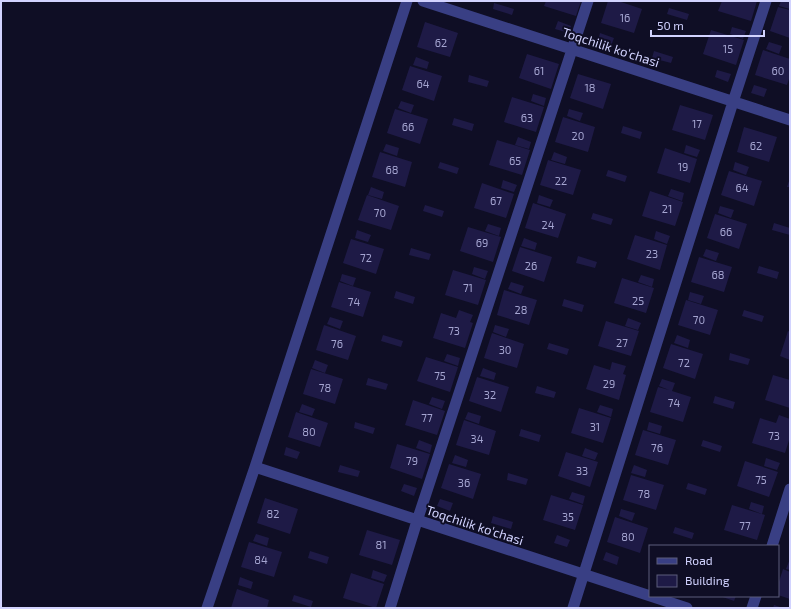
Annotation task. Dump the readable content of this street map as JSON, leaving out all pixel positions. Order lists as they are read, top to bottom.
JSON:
{
  "streets": {
    "street": ["Toqchilik ko'chasi"]
  },
  "house_numbers": [
    "16",
    "62",
    "15",
    "61",
    "60",
    "64",
    "18",
    "63",
    "17",
    "66",
    "20",
    "62",
    "65",
    "19",
    "68",
    "22",
    "64",
    "67",
    "21",
    "70",
    "24",
    "66",
    "69",
    "23",
    "72",
    "26",
    "68",
    "71",
    "25",
    "74",
    "28",
    "70",
    "73",
    "27",
    "76",
    "30",
    "72",
    "75",
    "29",
    "78",
    "32",
    "74",
    "77",
    "31",
    "80",
    "73",
    "34",
    "76",
    "79",
    "33",
    "75",
    "36",
    "78",
    "82",
    "35",
    "77",
    "80",
    "81",
    "84"
  ],
  "legend": ["Road", "Building"],
  "scale_bar": "50 m"
}
